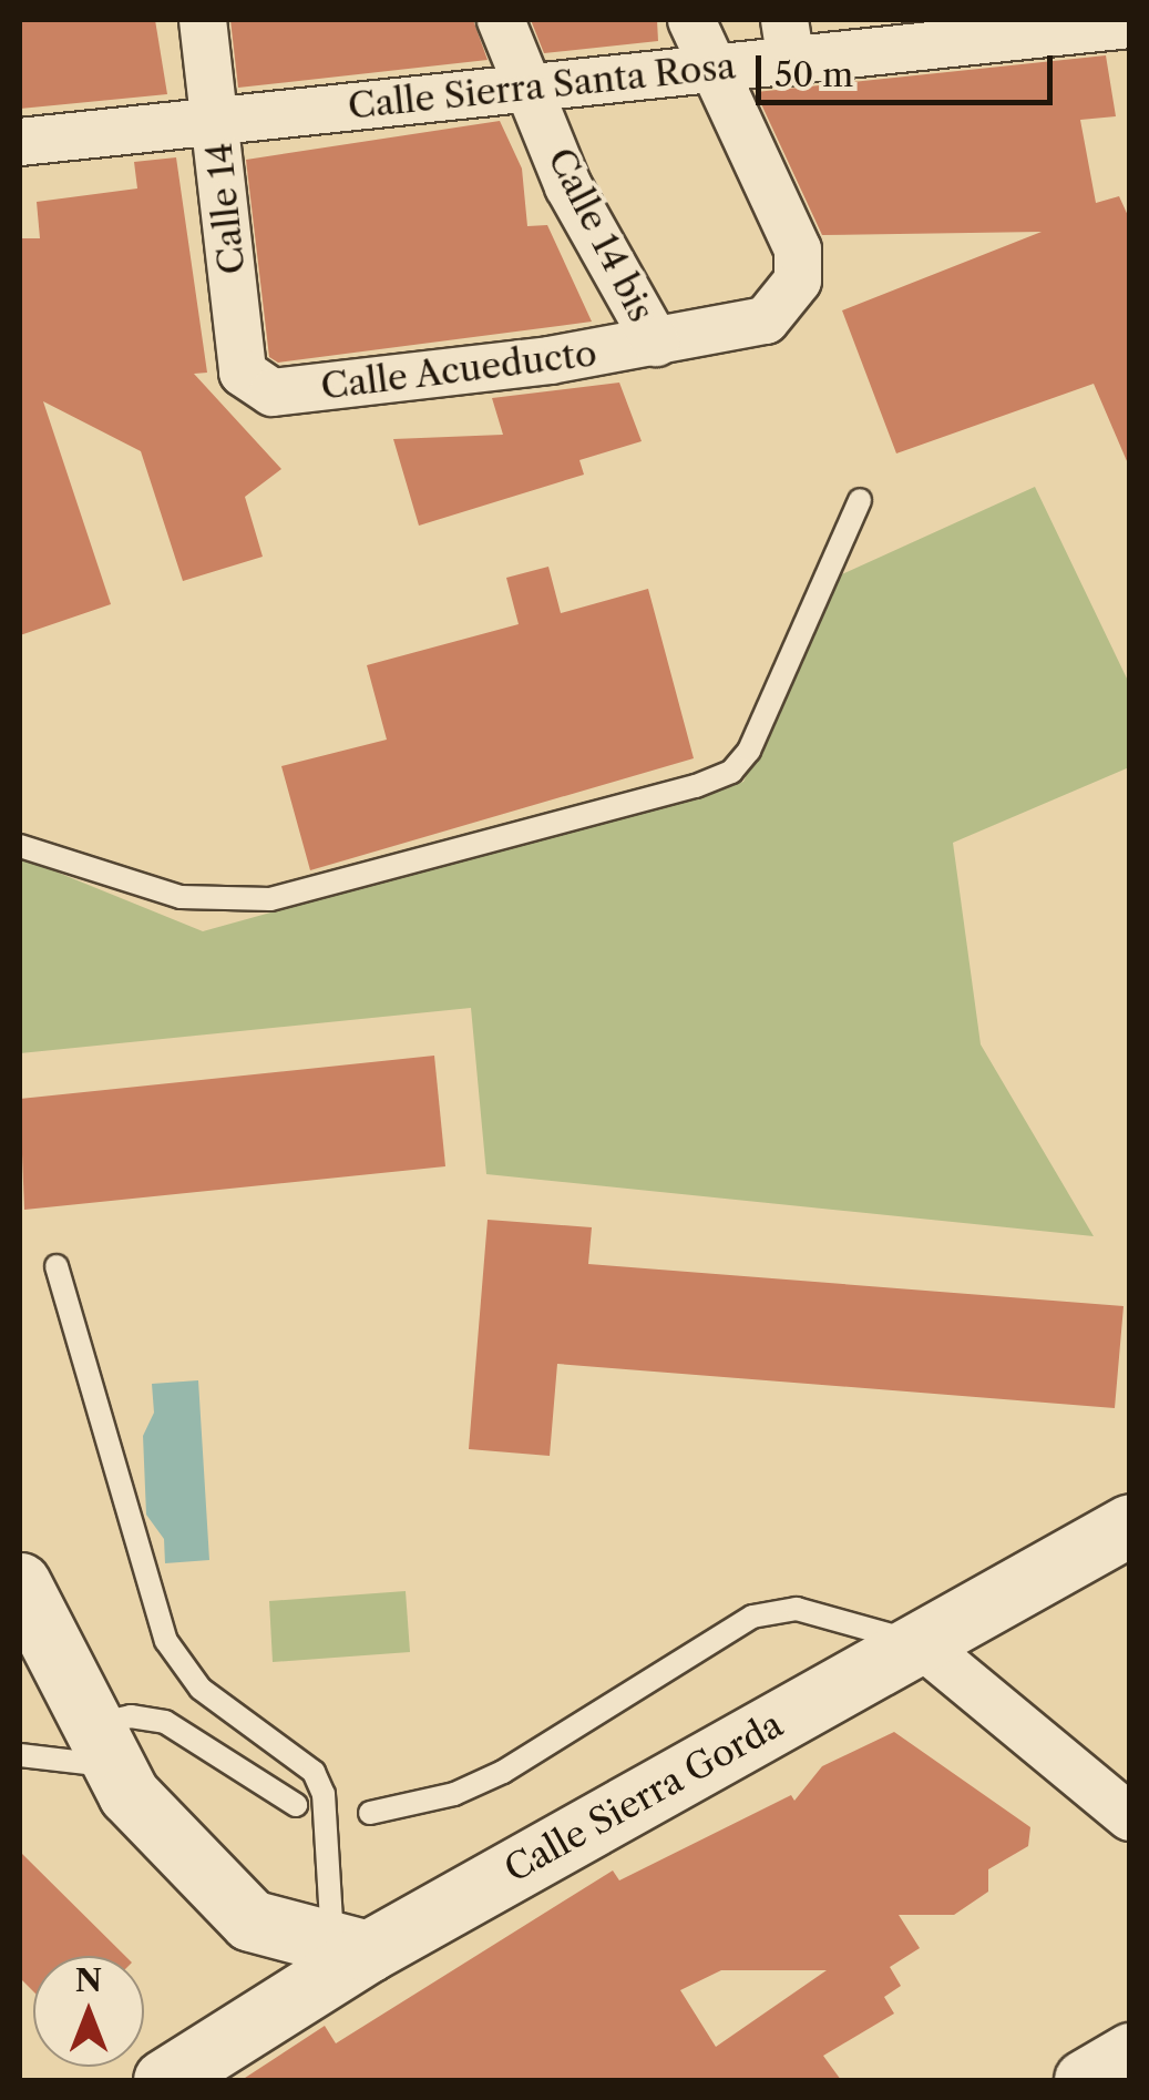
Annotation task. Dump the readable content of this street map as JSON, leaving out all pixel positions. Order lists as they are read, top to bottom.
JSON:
{
  "streets": {
    "main road": ["Calle Sierra Gorda"],
    "street": [
      "Calle Sierra Santa Rosa",
      "Calle 14",
      "Calle 14 bis",
      "Calle Acueducto"
    ]
  },
  "crossings": [
    ["Calle Sierra Santa Rosa", "Calle 14"],
    ["Calle Sierra Santa Rosa", "Calle 14 bis"],
    ["Calle 14", "Calle Acueducto"],
    ["Calle 14 bis", "Calle Acueducto"]
  ],
  "scale_bar": "50 m",
  "north": "top"
}
